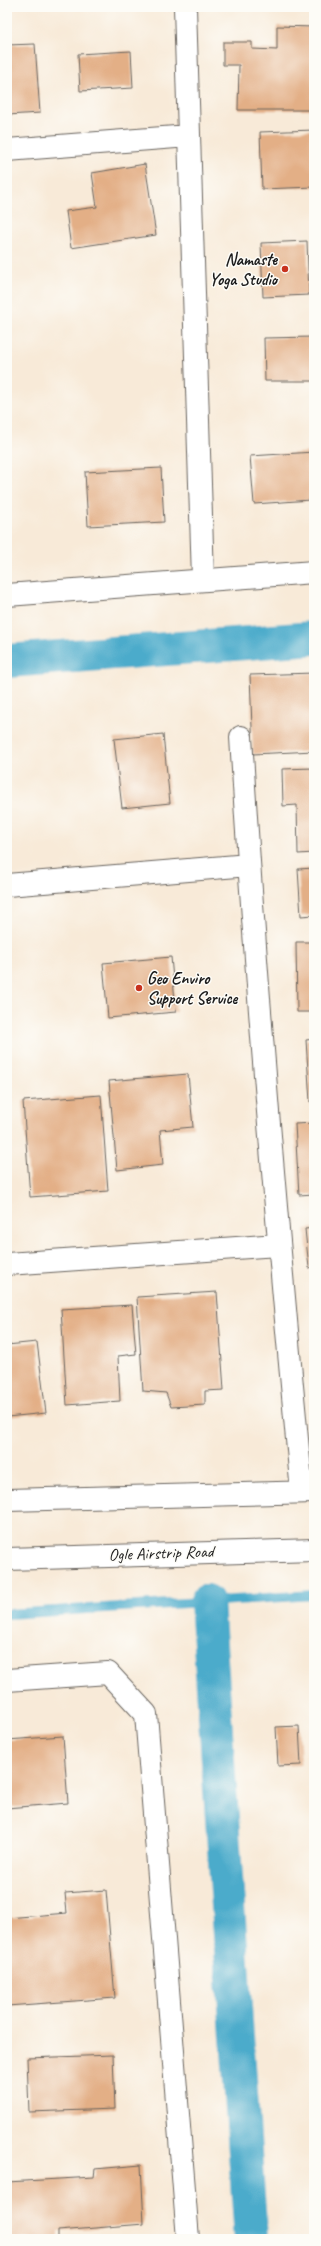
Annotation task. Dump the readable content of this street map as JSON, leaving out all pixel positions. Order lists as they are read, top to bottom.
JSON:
{
  "streets": {
    "street": ["Ogle Airstrip Road"]
  },
  "places": ["Namaste Yoga Studio", "Geo Enviro Support Service"]
}
